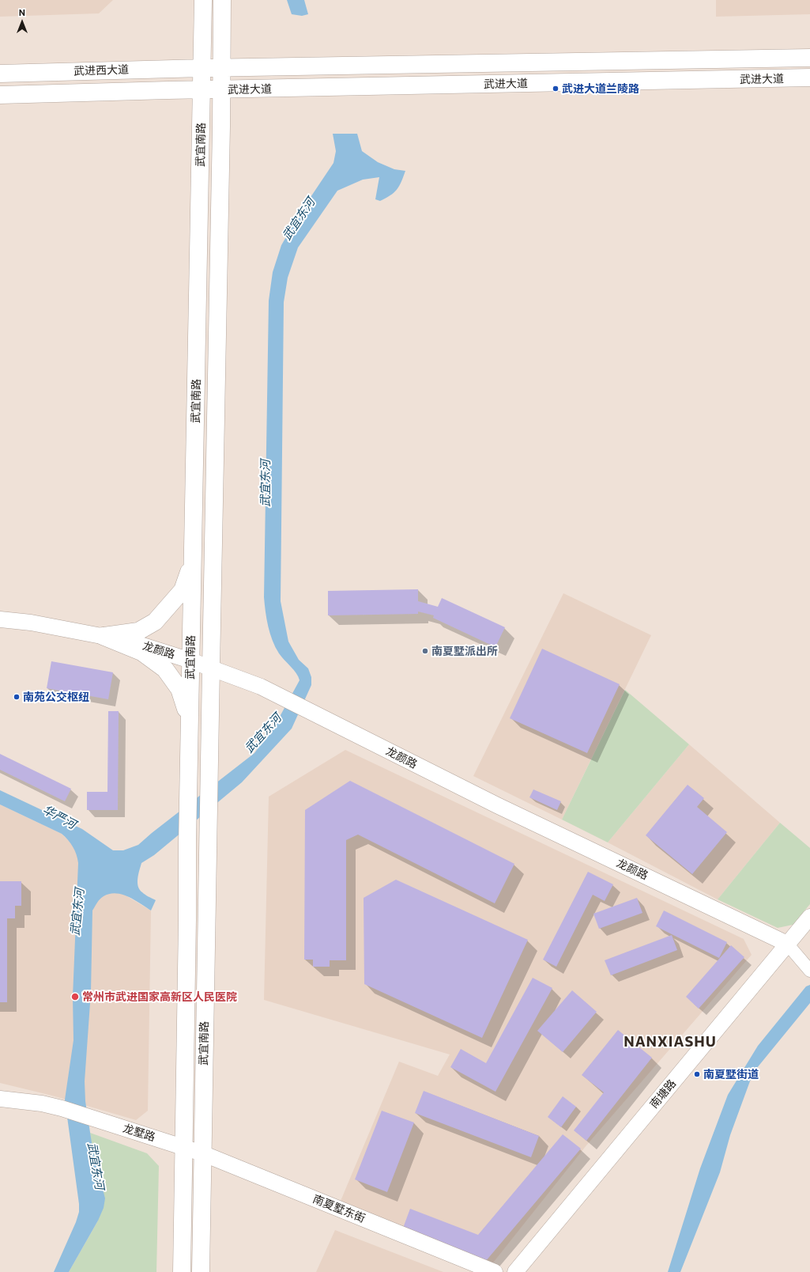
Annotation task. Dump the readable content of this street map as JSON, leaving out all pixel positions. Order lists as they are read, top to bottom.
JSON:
{
  "streets": {
    "main road": ["武进西大道", "武进大道", "武宜南路"],
    "street": [
      "龙颜路",
      "南塘路",
      "龙墅路",
      "南夏墅东街"
    ]
  },
  "crossings": [
    ["武进西大道", "武进大道"],
    ["武进西大道", "武宜南路"],
    ["武进大道", "武宜南路"],
    ["武宜南路", "龙颜路"],
    ["武宜南路", "龙墅路"],
    ["武宜南路", "南夏墅东街"],
    ["龙颜路", "南塘路"],
    ["龙墅路", "南夏墅东街"]
  ],
  "districts": ["NANXIASHU"],
  "water": ["武宜东河", "华严河"],
  "places": [
    "武进大道兰陵路",
    "南夏墅派出所",
    "南苑公交枢纽",
    "常州市武进国家高新区人民医院",
    "南夏墅街道"
  ],
  "north": "top"
}
